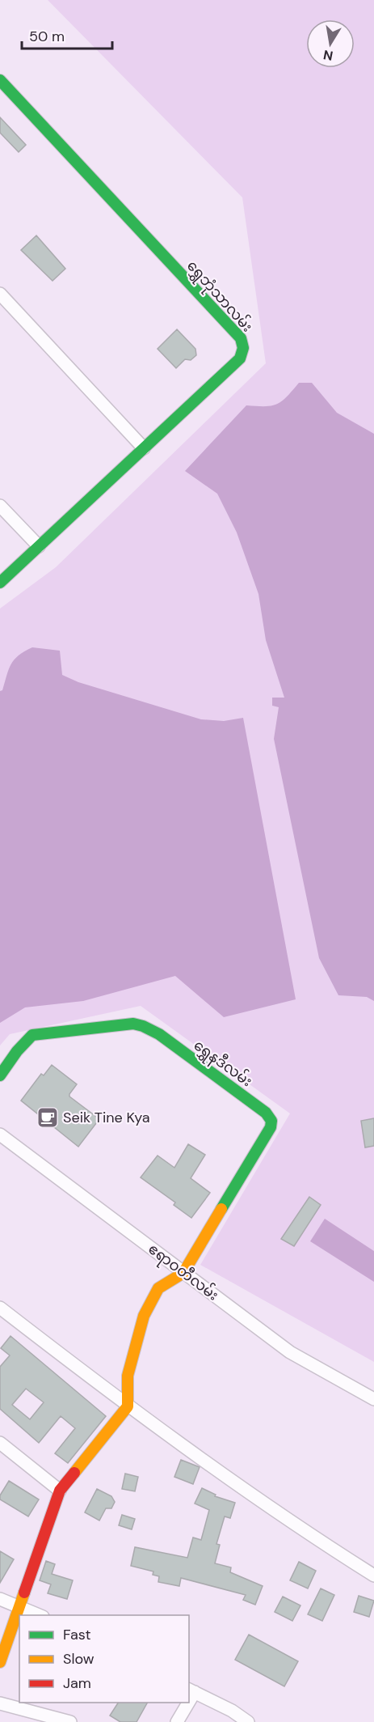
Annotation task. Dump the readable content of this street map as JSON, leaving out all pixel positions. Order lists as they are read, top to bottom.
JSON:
{
  "streets": {
    "street": ["ရွှေဘုံသာလမ်း", "ရွှေနဒီလမ်း", "ဧရာဝတီလမ်း"]
  },
  "crossings": [
    ["ရွှေနဒီလမ်း", "ဧရာဝတီလမ်း"]
  ],
  "places": {
    "cafe": ["Seik Tine Kya"]
  },
  "legend": ["Fast", "Slow", "Jam"],
  "scale_bar": "50 m",
  "north": "bottom"
}
